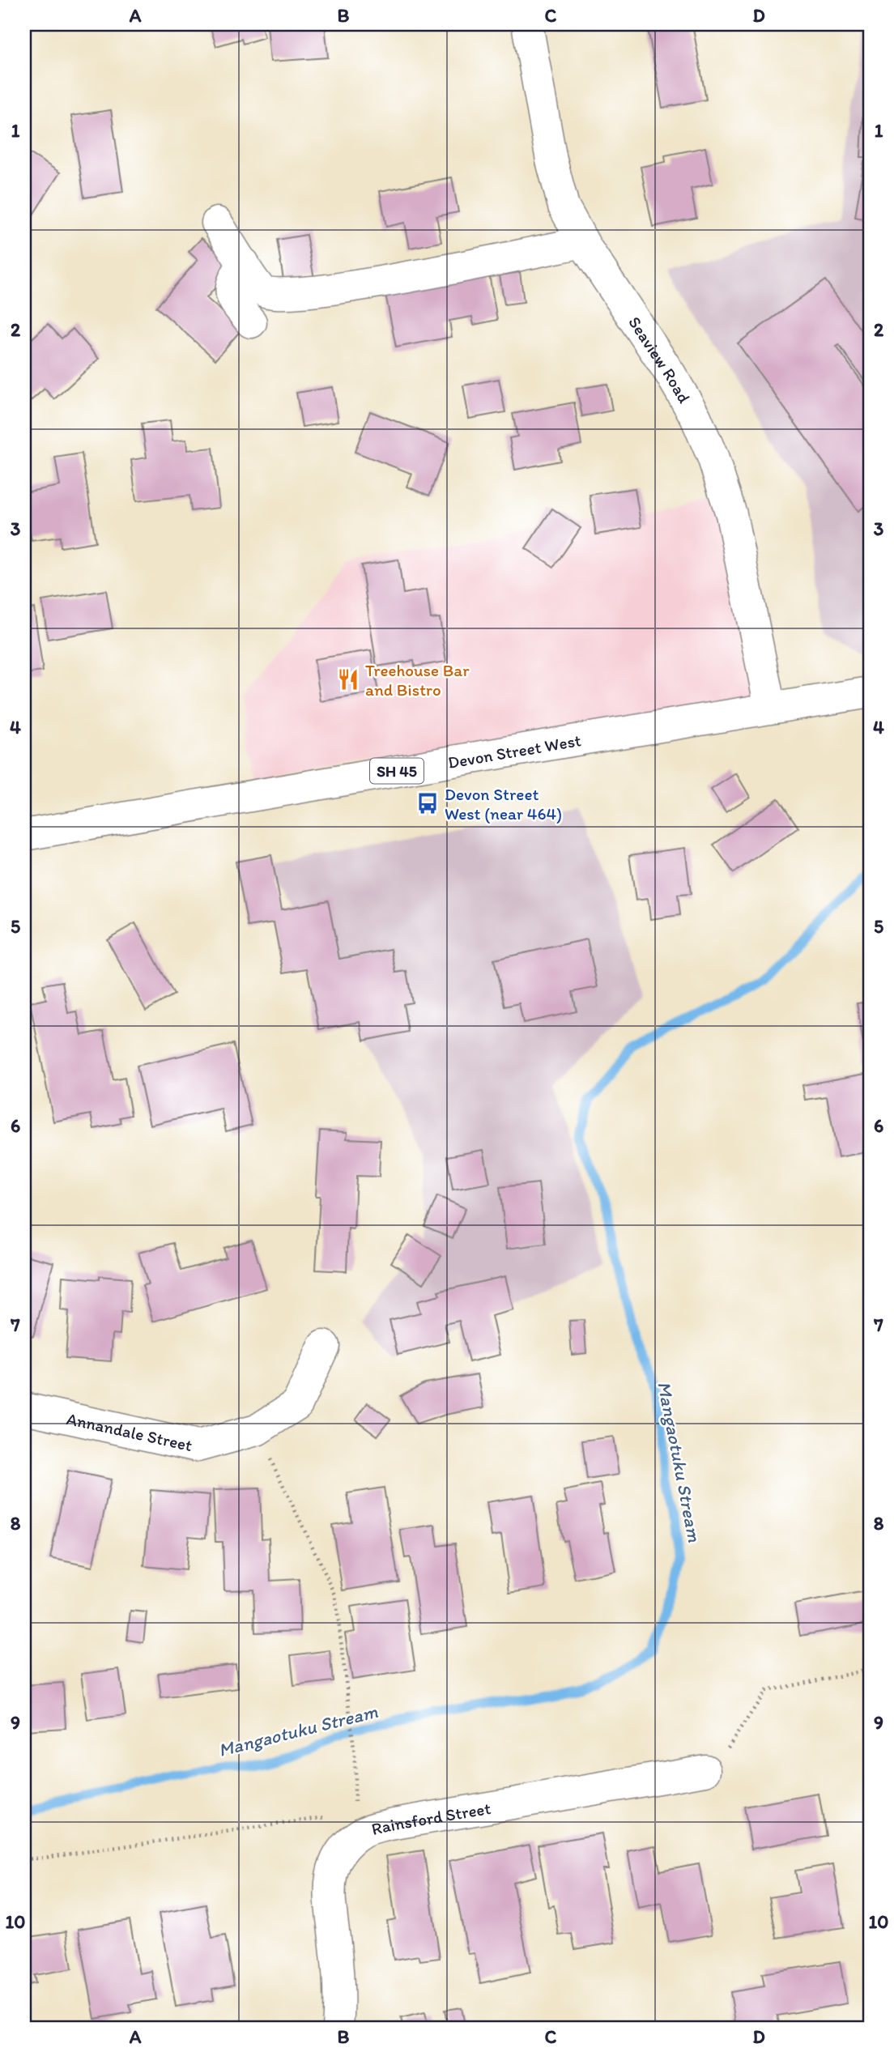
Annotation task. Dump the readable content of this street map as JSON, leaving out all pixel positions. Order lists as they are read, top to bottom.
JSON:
{
  "streets": {
    "street": [
      "Seaview Road",
      "Devon Street West",
      "SH 45",
      "Annandale Street",
      "Rainsford Street"
    ]
  },
  "crossings": [
    ["Seaview Road", "Devon Street West"]
  ],
  "water": ["Mangaotuku Stream"],
  "places": {
    "restaurant": ["Treehouse Bar and Bistro"],
    "bus stop": ["Devon Street West (near 464)"]
  },
  "grid": {
    "columns": [
      "A",
      "B",
      "C",
      "D"
    ],
    "rows": [
      "1",
      "2",
      "3",
      "4",
      "5",
      "6",
      "7",
      "8",
      "9",
      "10"
    ]
  }
}
